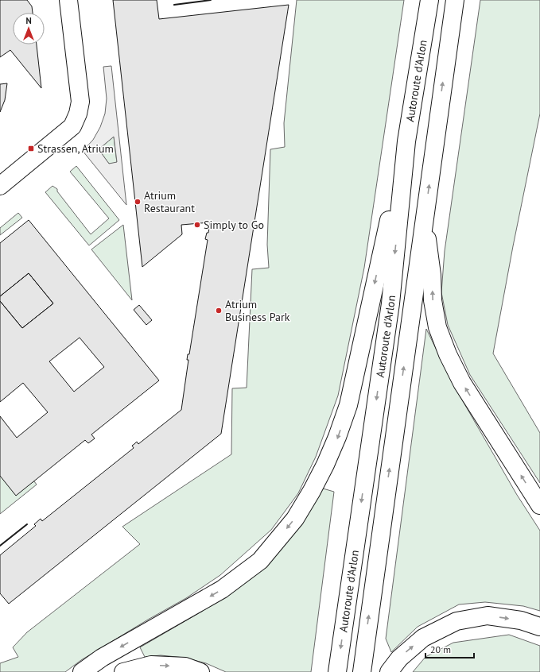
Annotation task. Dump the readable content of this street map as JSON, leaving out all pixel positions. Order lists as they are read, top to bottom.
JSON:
{
  "streets": {
    "main road": ["Autoroute d'Arlon"]
  },
  "places": {
    "transit": ["Strassen, Atrium"],
    "other": ["Atrium Restaurant", "Simply to Go", "Atrium Business Park"]
  },
  "scale_bar": "20 m",
  "north": "top"
}
